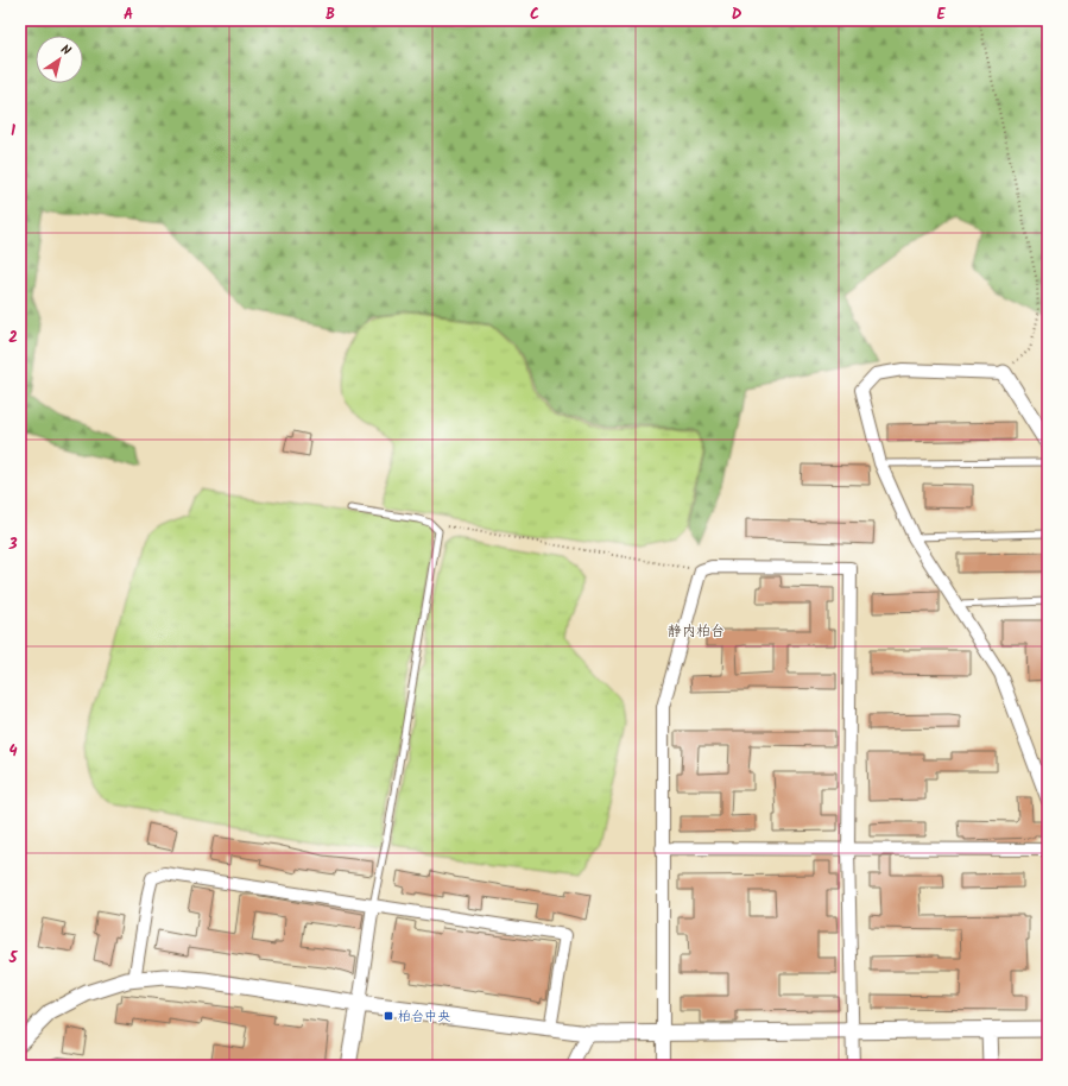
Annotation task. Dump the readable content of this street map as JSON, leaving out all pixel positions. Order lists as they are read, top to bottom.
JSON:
{
  "districts": ["静内柏台"],
  "places": {
    "transit": ["柏台中央"]
  },
  "north": "top right",
  "grid": {
    "columns": [
      "A",
      "B",
      "C",
      "D",
      "E"
    ],
    "rows": [
      "1",
      "2",
      "3",
      "4",
      "5"
    ]
  }
}
